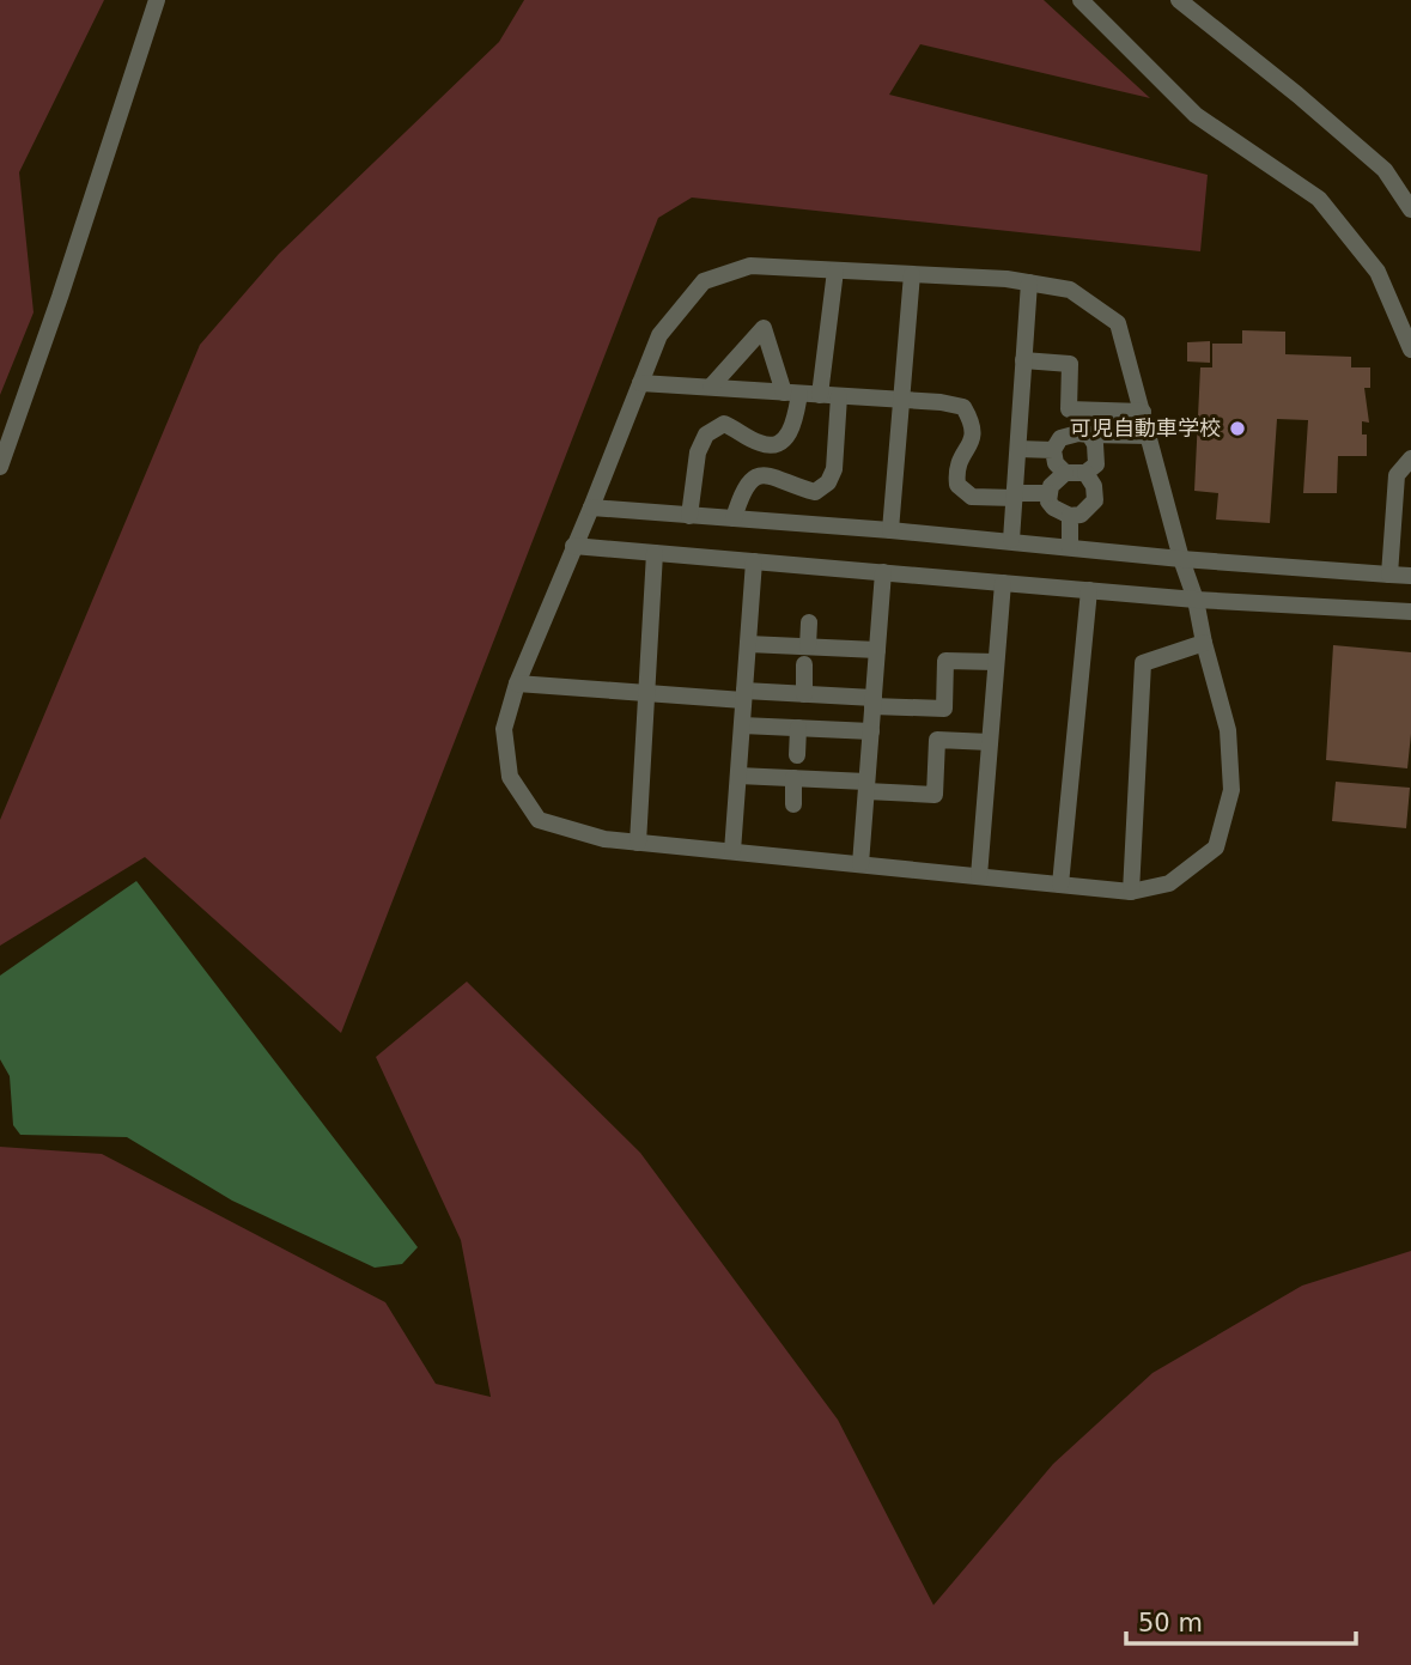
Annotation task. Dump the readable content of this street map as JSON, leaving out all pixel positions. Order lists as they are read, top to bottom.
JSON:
{
  "places": ["可児自動車学校"],
  "scale_bar": "50 m"
}
